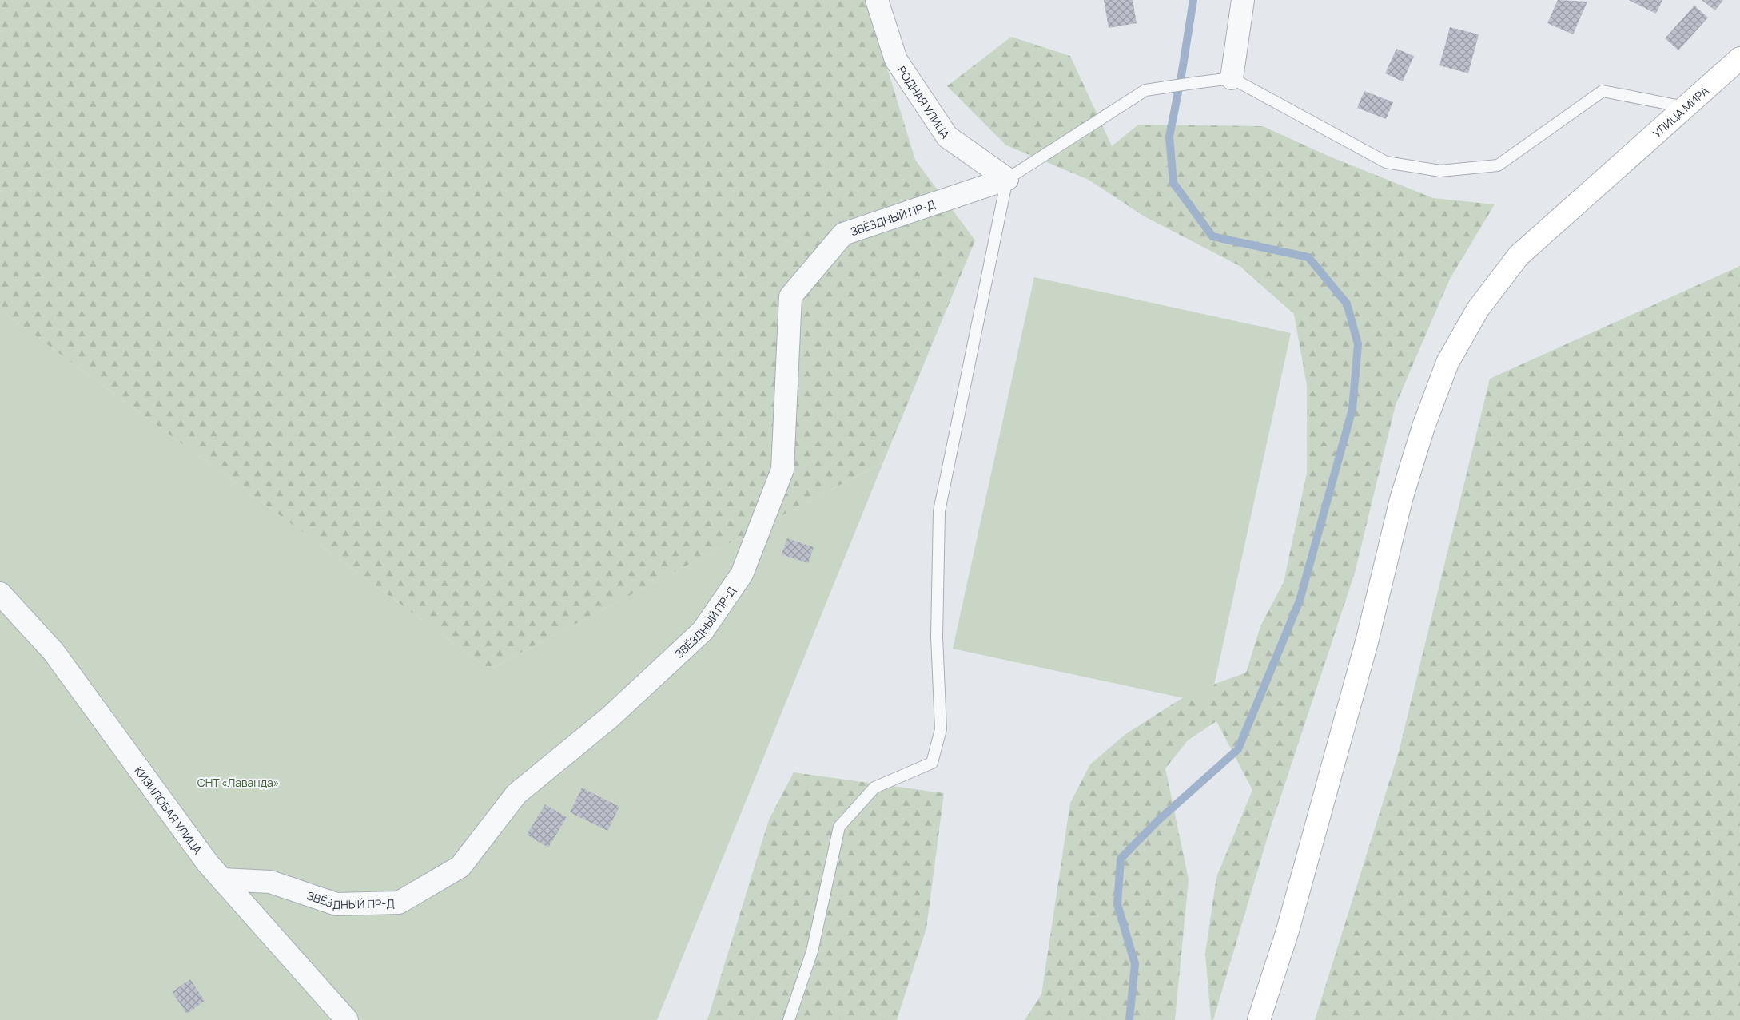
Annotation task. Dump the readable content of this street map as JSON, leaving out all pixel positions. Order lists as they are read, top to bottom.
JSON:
{
  "streets": {
    "main road": ["УЛИЦА МИРА"],
    "street": ["РОДНАЯ УЛИЦА", "ЗВЁЗДНЫЙ ПР-Д", "КИЗИЛОВАЯ УЛИЦА"]
  },
  "crossings": [
    ["РОДНАЯ УЛИЦА", "ЗВЁЗДНЫЙ ПР-Д"],
    ["ЗВЁЗДНЫЙ ПР-Д", "КИЗИЛОВАЯ УЛИЦА"]
  ],
  "parks": ["СНТ «Лаванда»"]
}
